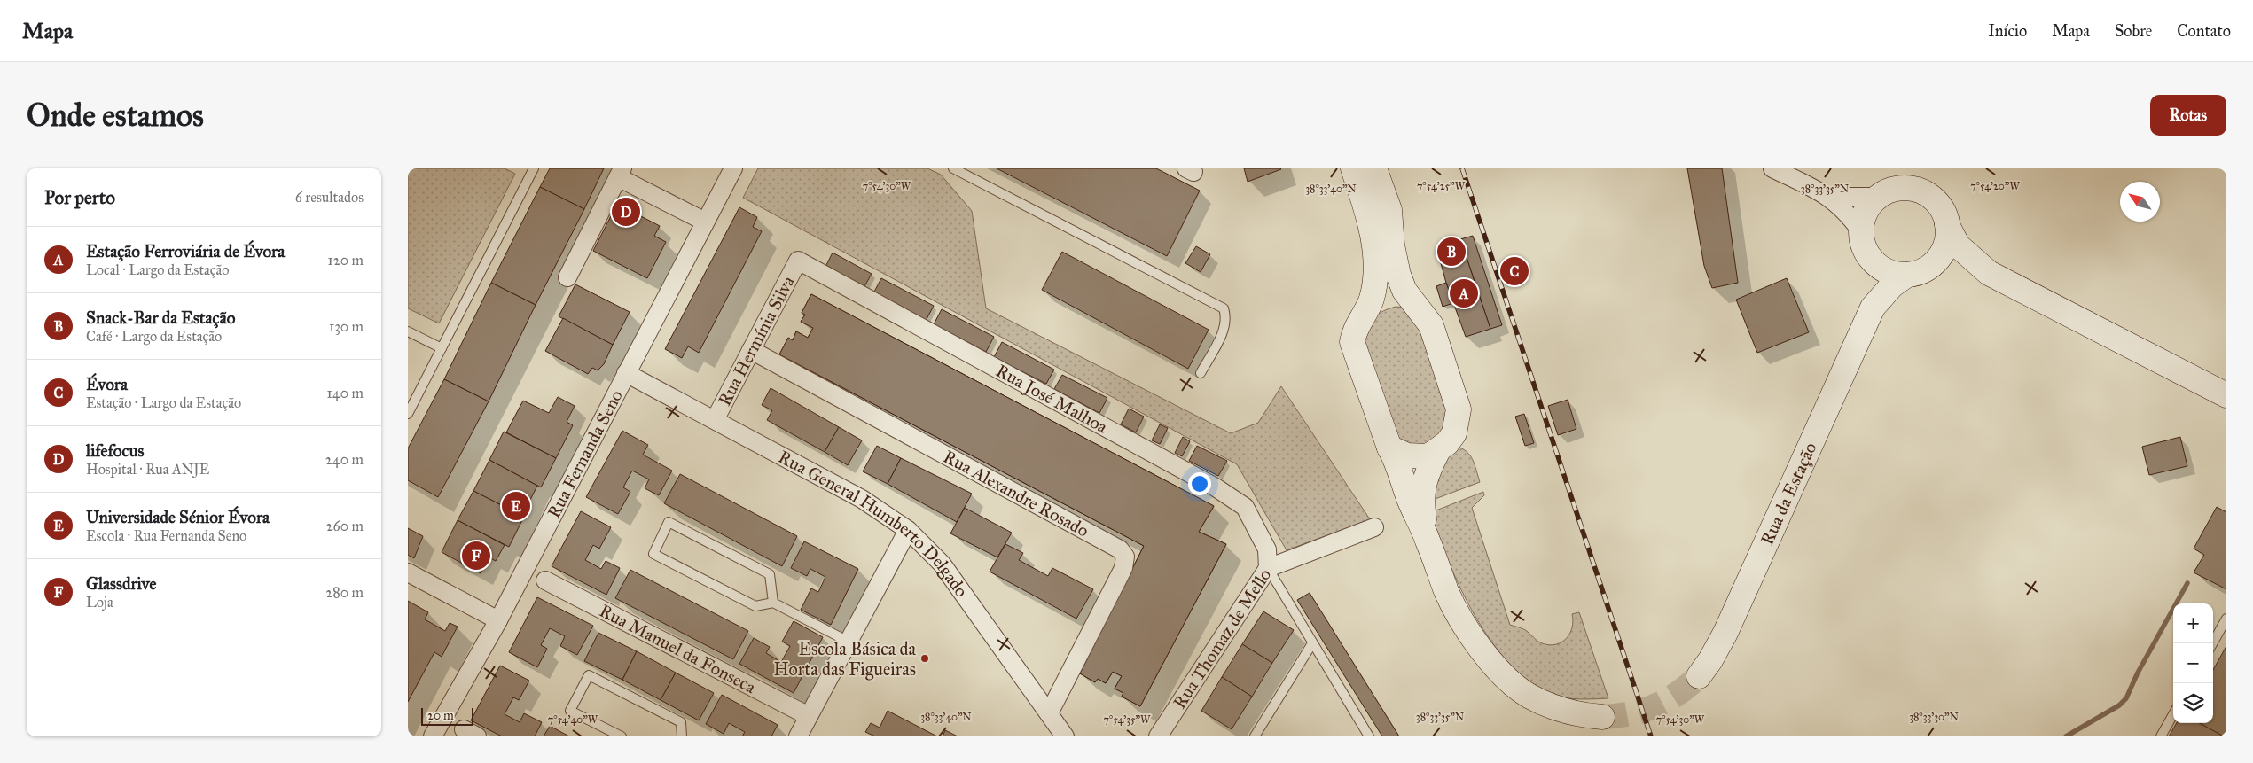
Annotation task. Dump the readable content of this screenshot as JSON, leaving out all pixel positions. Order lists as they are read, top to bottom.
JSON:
{
  "streets": {
    "street": [
      "Rua Hermínia Silva",
      "Rua José Malhoa",
      "Rua Fernanda Seno",
      "Rua Alexandre Rosado",
      "Rua da Estação",
      "Rua General Humberto Delgado",
      "Rua Thomaz de Mello",
      "Rua Manuel da Fonseca"
    ]
  },
  "crossings": [
    ["Rua Hermínia Silva", "Rua José Malhoa"],
    ["Rua Hermínia Silva", "Rua Alexandre Rosado"],
    ["Rua Hermínia Silva", "Rua General Humberto Delgado"],
    ["Rua José Malhoa", "Rua Thomaz de Mello"],
    ["Rua Fernanda Seno", "Rua General Humberto Delgado"],
    ["Rua Alexandre Rosado", "Rua General Humberto Delgado"]
  ],
  "places": ["Escola Básica da Horta das Figueiras"],
  "scale_bar": "20 m",
  "north": "top left",
  "page": {
    "header": "Mapa",
    "nav": [
      "Início",
      "Mapa",
      "Sobre",
      "Contato"
    ],
    "buttons": "Rotas",
    "title": "Onde estamos",
    "heading": ["Por perto", "6 resultados"],
    "pins": [
      "D",
      "B",
      "C",
      "A",
      "E",
      "F"
    ],
    "list": [
      {
        "mark": "A",
        "name": "Estação Ferroviária de Évora",
        "note": "Local · Largo da Estação",
        "value": "120 m"
      },
      {
        "mark": "B",
        "name": "Snack-Bar da Estação",
        "note": "Café · Largo da Estação",
        "value": "130 m"
      },
      {
        "mark": "C",
        "name": "Évora",
        "note": "Estação · Largo da Estação",
        "value": "140 m"
      },
      {
        "mark": "D",
        "name": "lifefocus",
        "note": "Hospital · Rua ANJE",
        "value": "240 m"
      },
      {
        "mark": "E",
        "name": "Universidade Sénior Évora",
        "note": "Escola · Rua Fernanda Seno",
        "value": "260 m"
      },
      {
        "mark": "F",
        "name": "Glassdrive",
        "note": "Loja",
        "value": "280 m"
      }
    ],
    "map_buttons": ["+", "−"],
    "scale": "20 m"
  },
  "coordinates": [
    "7°54'30\"W",
    "7°54'25\"W",
    "7°54'20\"W",
    "38°33'40\"N",
    "38°33'35\"N",
    "38°33'30\"N",
    "7°54'40\"W",
    "7°54'35\"W"
  ]
}
